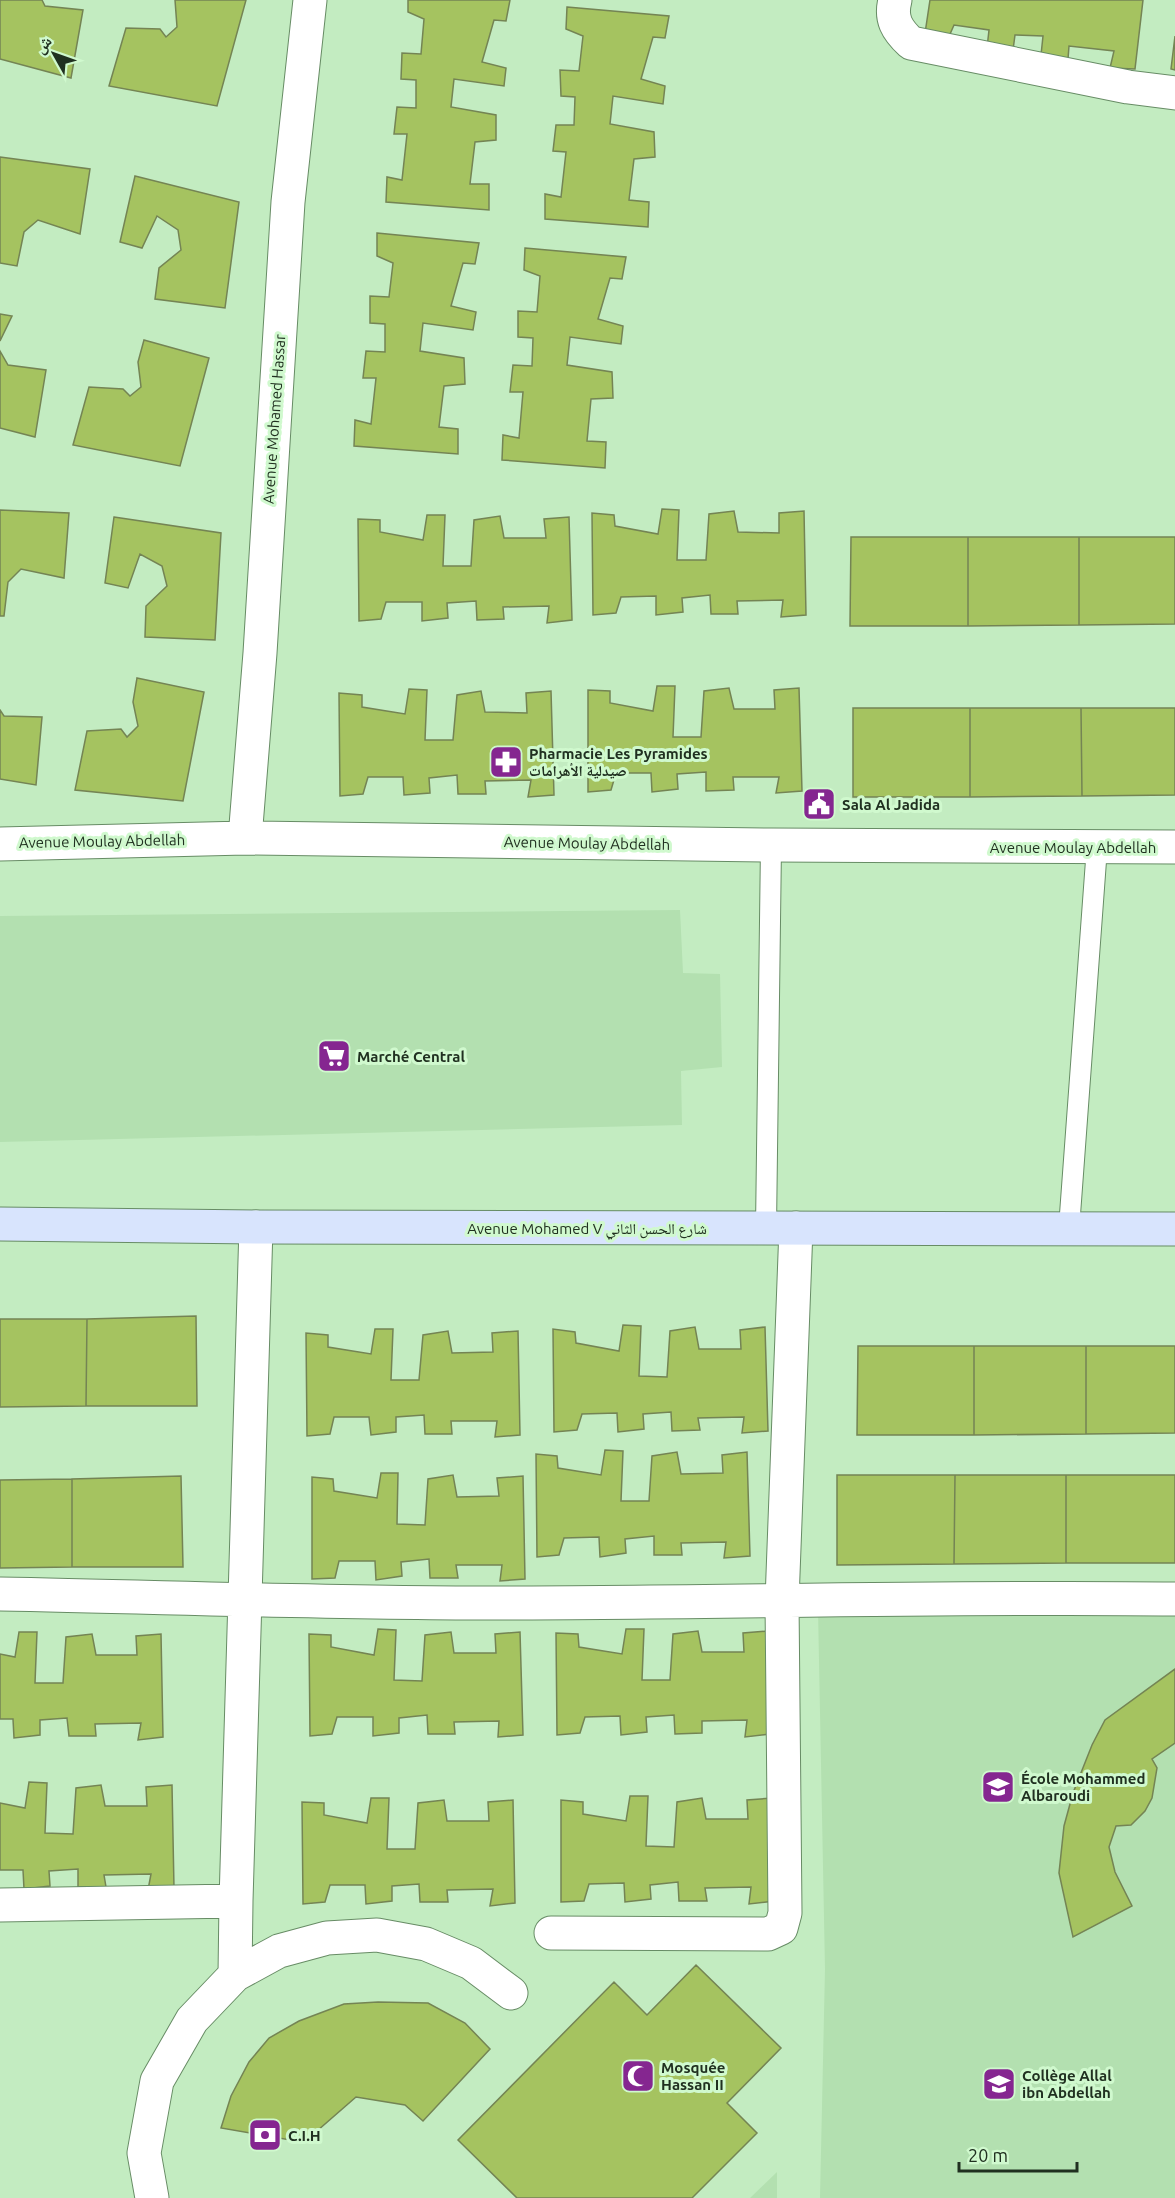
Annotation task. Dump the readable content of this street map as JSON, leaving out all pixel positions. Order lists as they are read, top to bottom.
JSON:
{
  "streets": {
    "street": ["Avenue Mohamed Hassar", "Avenue Moulay Abdellah", "Avenue Mohamed V شارع الحسن الثاني"]
  },
  "crossings": [
    ["Avenue Mohamed Hassar", "Avenue Moulay Abdellah"]
  ],
  "places": {
    "pharmacy": ["Pharmacie Les Pyramides صيدلية الأهرامات"],
    "public building": ["Sala Al Jadida"],
    "supermarket": ["Marché Central"],
    "school or university": ["École Mohammed Albaroudi", "Collège Allal ibn Abdellah"],
    "mosque": ["Mosquée Hassan II"],
    "bank": ["C.I.H"]
  },
  "scale_bar": "20 m",
  "north": "top left"
}
